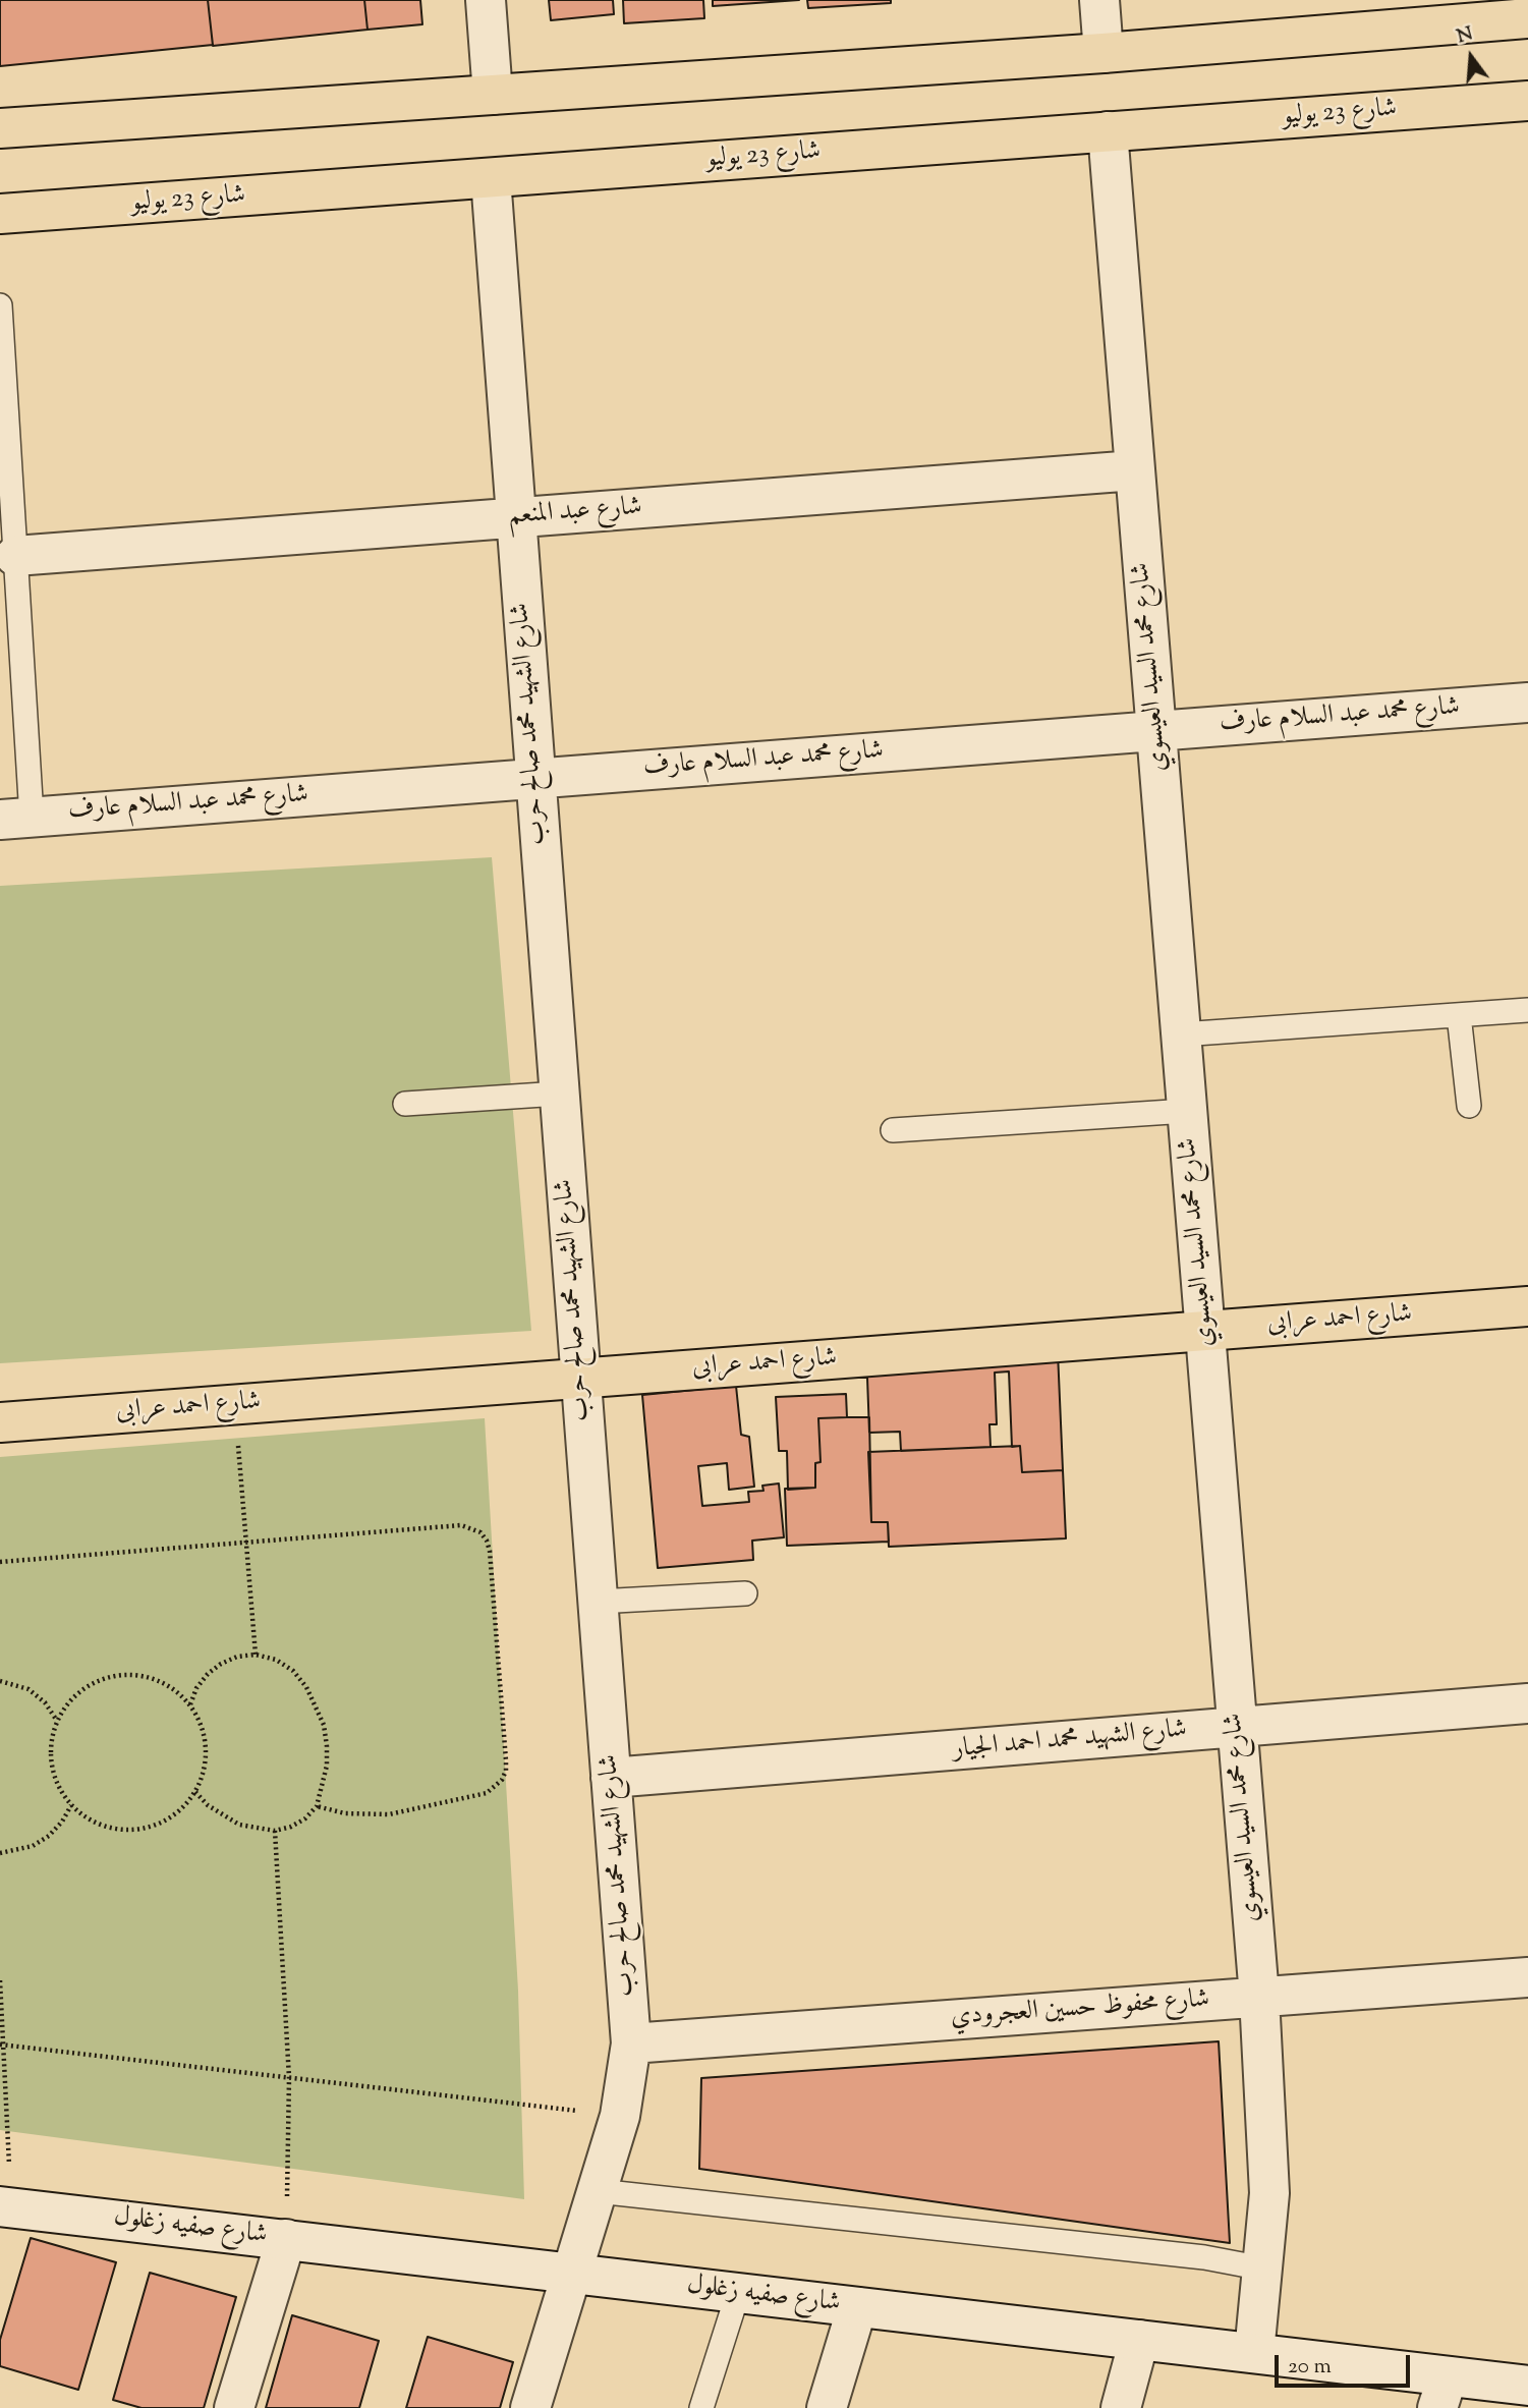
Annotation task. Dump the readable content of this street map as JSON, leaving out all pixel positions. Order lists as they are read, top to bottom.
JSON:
{
  "streets": {
    "main road": ["شارع 23 يوليو", "شارع احمد عرابى"],
    "street": [
      "شارع عبد المنعم",
      "شارع محمد السيد العيسوي",
      "شارع محمد عبد السلام عارف",
      "شارع الشهيد محمد صالح حرب",
      "شارع الشهيد محمد احمد الجيار",
      "شارع محفوظ حسين العجرودي",
      "شارع صفيه زغلول"
    ]
  },
  "crossings": [
    ["شارع 23 يوليو", "شارع محمد السيد العيسوي"],
    ["شارع 23 يوليو", "شارع الشهيد محمد صالح حرب"],
    ["شارع عبد المنعم", "شارع محمد السيد العيسوي"],
    ["شارع عبد المنعم", "شارع الشهيد محمد صالح حرب"],
    ["شارع محمد السيد العيسوي", "شارع محمد عبد السلام عارف"],
    ["شارع محمد السيد العيسوي", "شارع احمد عرابى"],
    ["شارع محمد السيد العيسوي", "شارع الشهيد محمد احمد الجيار"],
    ["شارع محمد السيد العيسوي", "شارع محفوظ حسين العجرودي"],
    ["شارع محمد السيد العيسوي", "شارع صفيه زغلول"],
    ["شارع محمد عبد السلام عارف", "شارع الشهيد محمد صالح حرب"],
    ["شارع الشهيد محمد صالح حرب", "شارع احمد عرابى"],
    ["شارع الشهيد محمد صالح حرب", "شارع الشهيد محمد احمد الجيار"],
    ["شارع الشهيد محمد صالح حرب", "شارع محفوظ حسين العجرودي"],
    ["شارع الشهيد محمد صالح حرب", "شارع صفيه زغلول"]
  ],
  "scale_bar": "20 m",
  "north": "top"
}
